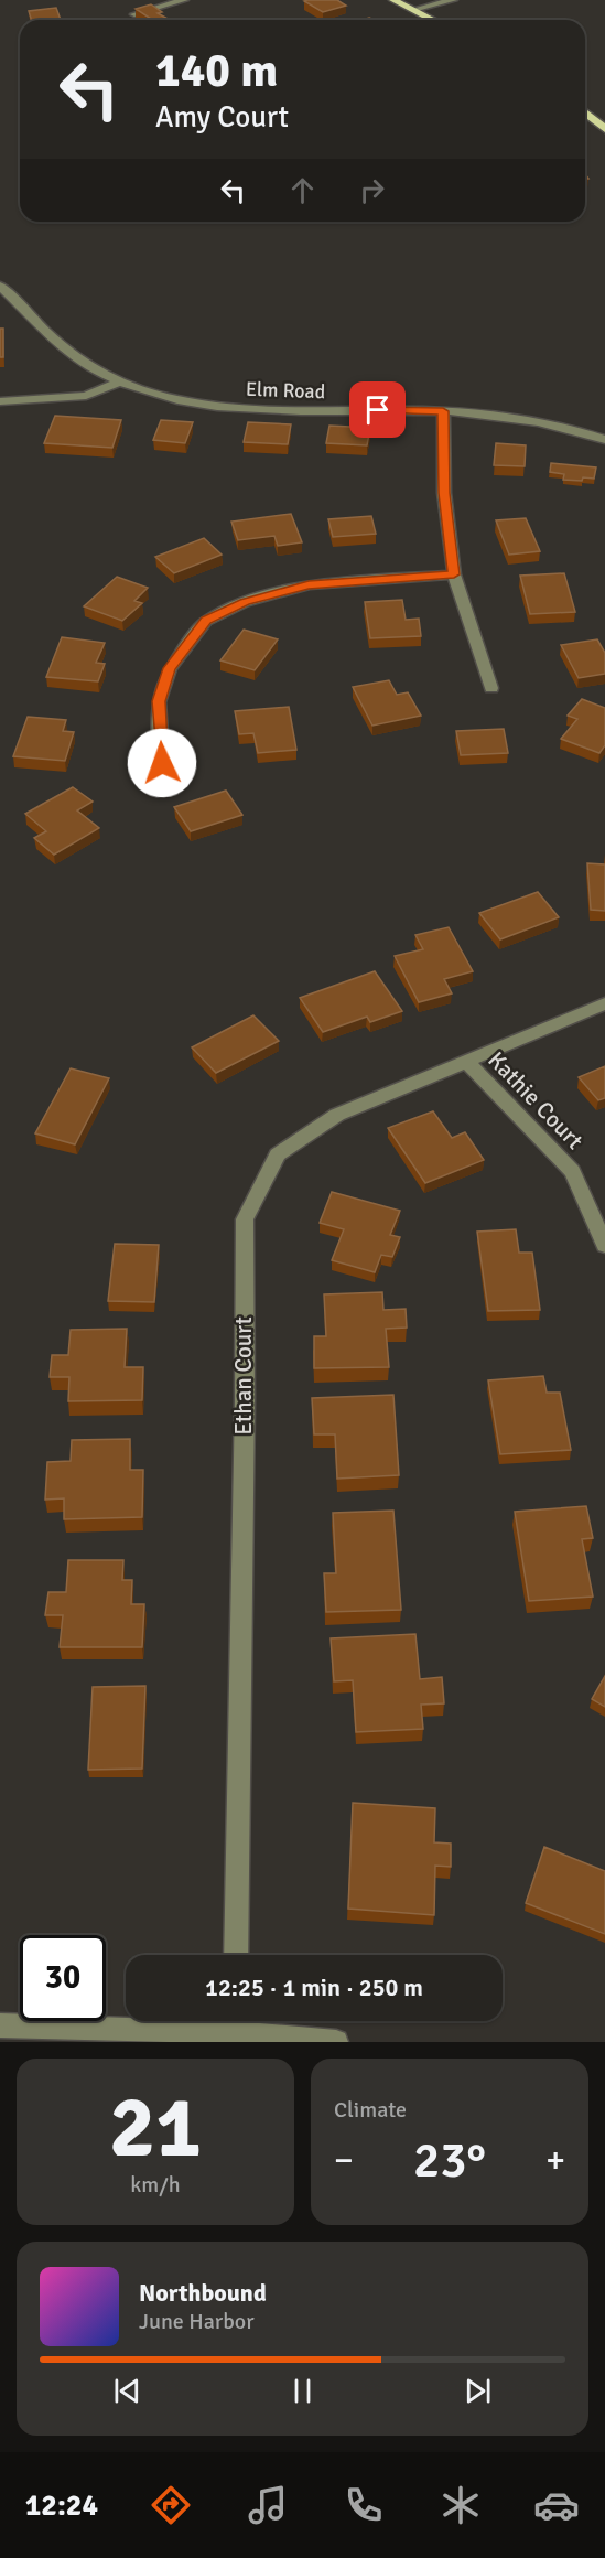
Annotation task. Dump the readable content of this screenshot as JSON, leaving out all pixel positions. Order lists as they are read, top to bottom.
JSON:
{
  "streets": {
    "street": ["Elm Road", "Kathie Court", "Ethan Court"]
  },
  "crossings": [
    ["Kathie Court", "Ethan Court"]
  ],
  "page": {
    "turn": ["140 m", "Amy Court"],
    "limit": "30",
    "trip": "12:25 · 1 min · 250 m",
    "tile": [
      ["21", "km/h"],
      "Climate"
    ],
    "heat": ["−", "23°", "+"],
    "song": ["Northbound", "June Harbor"],
    "tabs": "12:24"
  }
}
